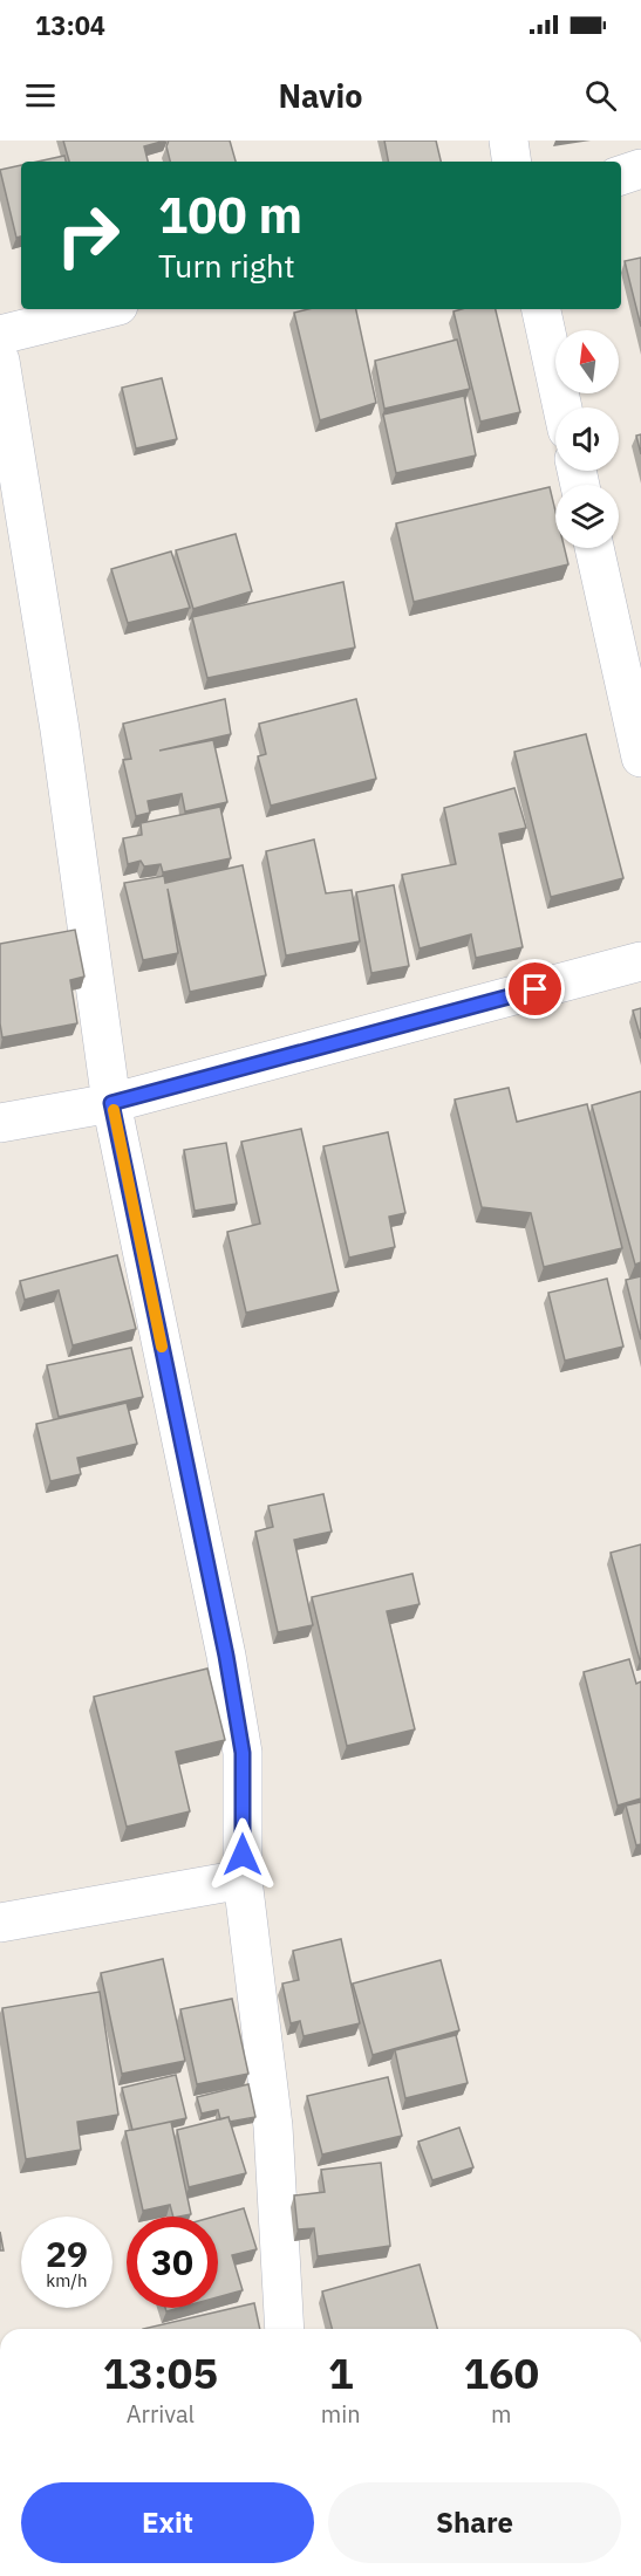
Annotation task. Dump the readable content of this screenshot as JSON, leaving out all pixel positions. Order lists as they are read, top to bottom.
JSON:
{
  "north": "top",
  "page": {
    "status": "13:04",
    "header": "Navio",
    "turn": ["100 m", "Turn right"],
    "speed": "29 km/h",
    "limit": "30",
    "eta": [
      "13:05",
      "Arrival",
      "1",
      "min",
      "160",
      "m"
    ],
    "buttons": ["Exit", "Share"]
  }
}
